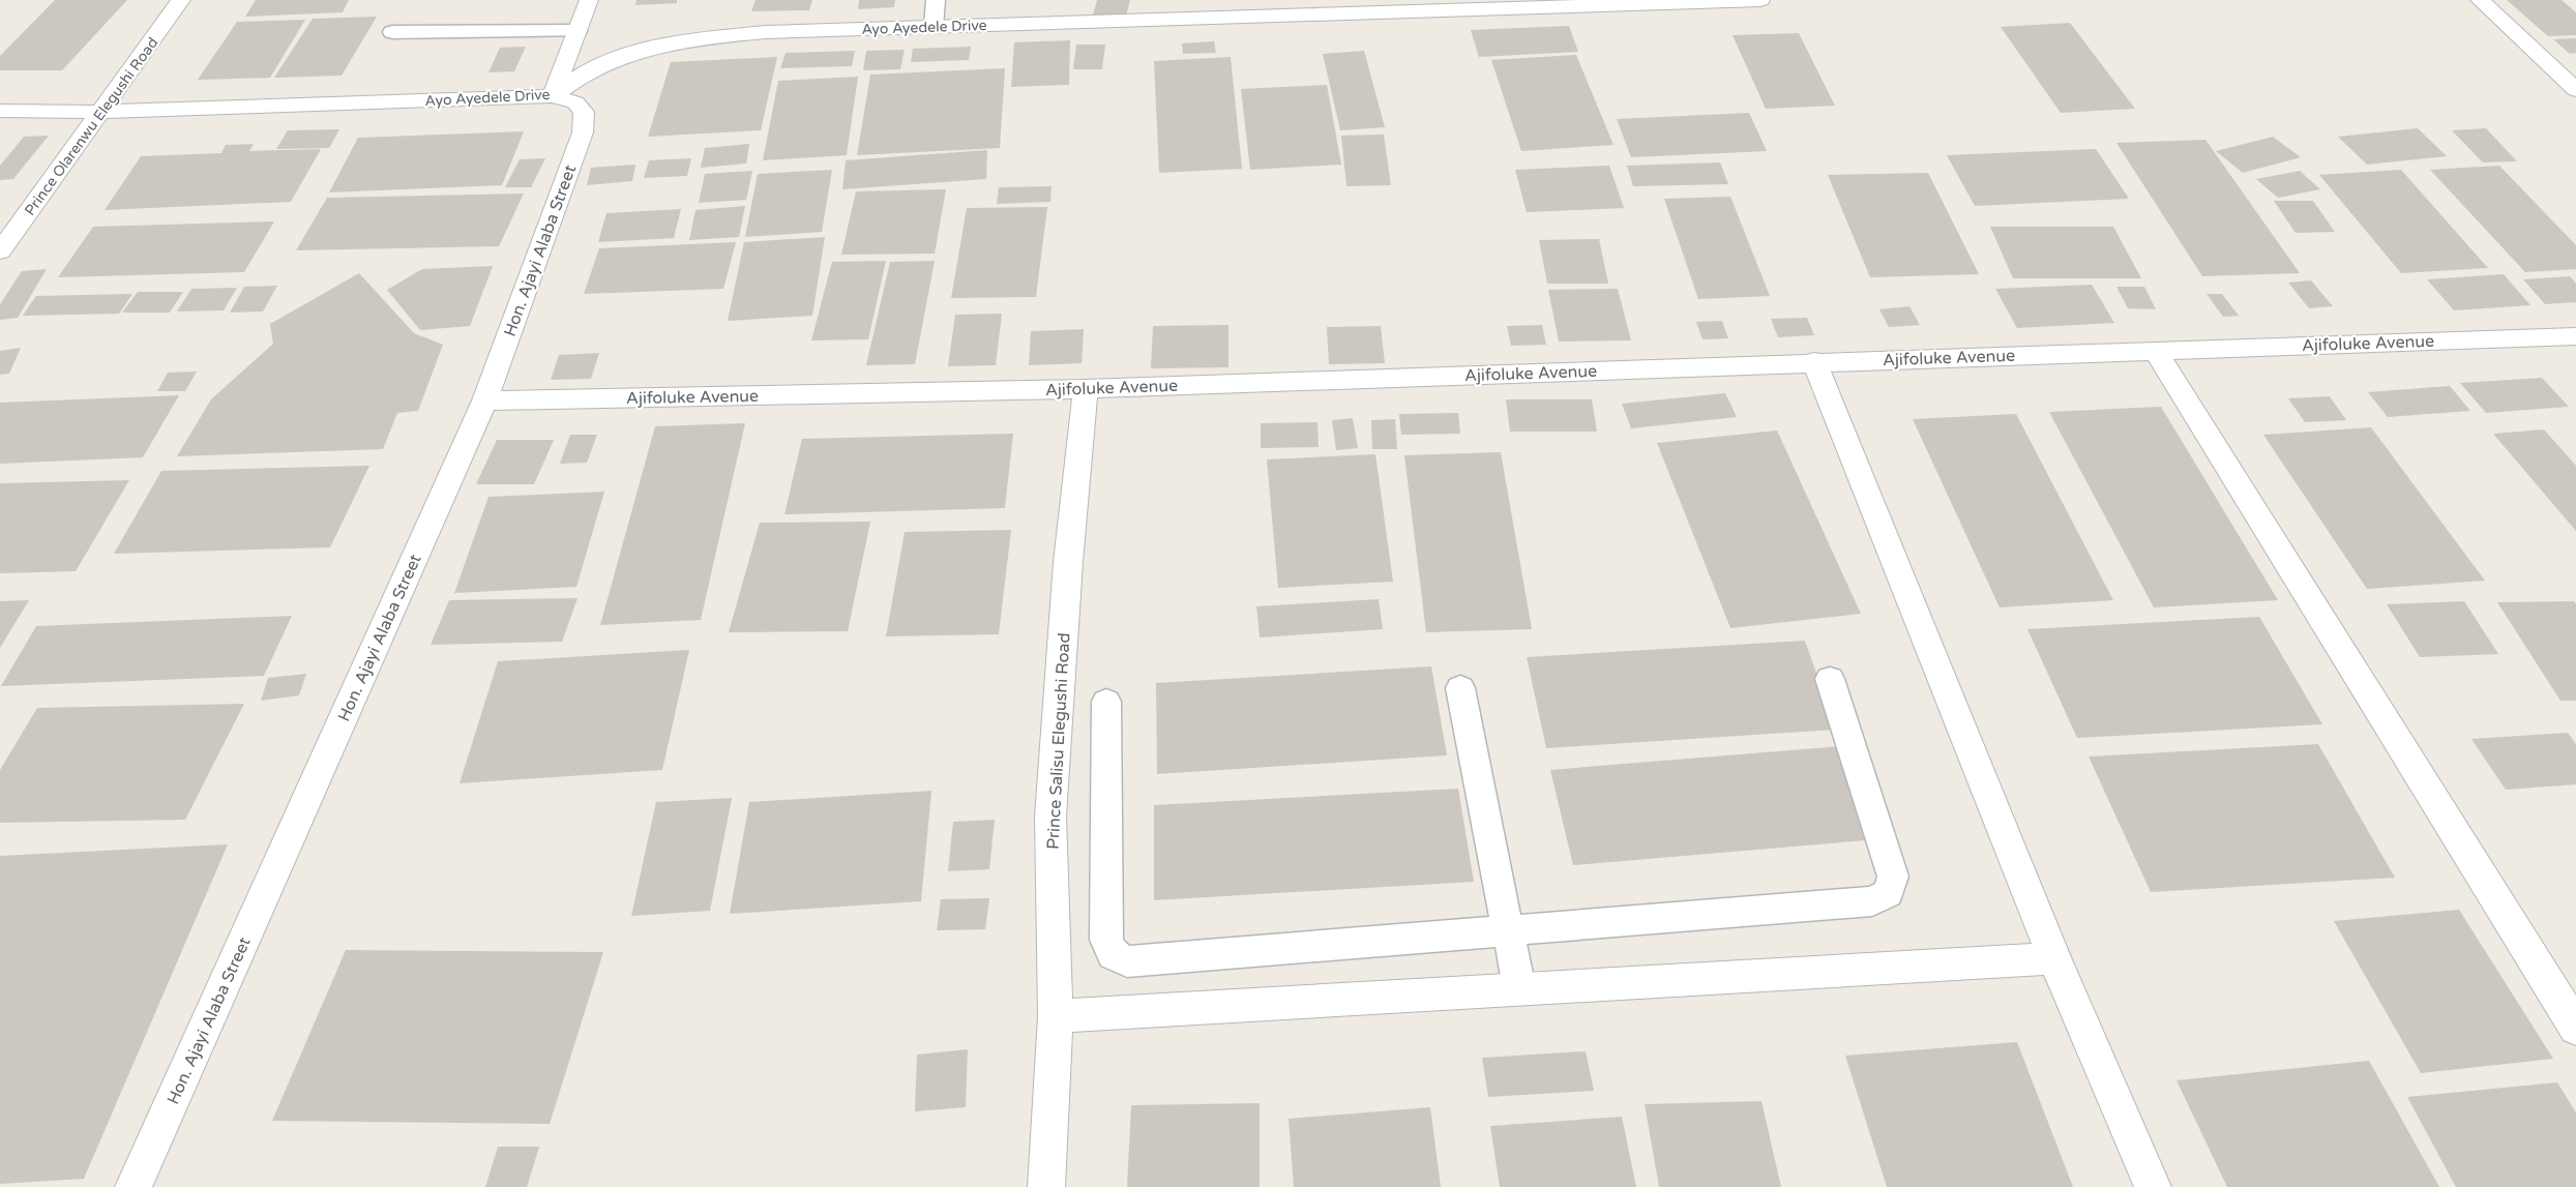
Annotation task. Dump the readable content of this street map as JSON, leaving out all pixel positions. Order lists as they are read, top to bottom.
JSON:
{
  "streets": {
    "street": [
      "Ayo Ayedele Drive",
      "Prince Olarenwu Elegushi Road",
      "Hon. Ajayi Alaba Street",
      "Ajifoluke Avenue",
      "Prince Salisu Elegushi Road"
    ]
  },
  "crossings": [
    ["Ayo Ayedele Drive", "Prince Olarenwu Elegushi Road"],
    ["Ayo Ayedele Drive", "Hon. Ajayi Alaba Street"],
    ["Hon. Ajayi Alaba Street", "Ajifoluke Avenue"],
    ["Ajifoluke Avenue", "Prince Salisu Elegushi Road"]
  ]
}
